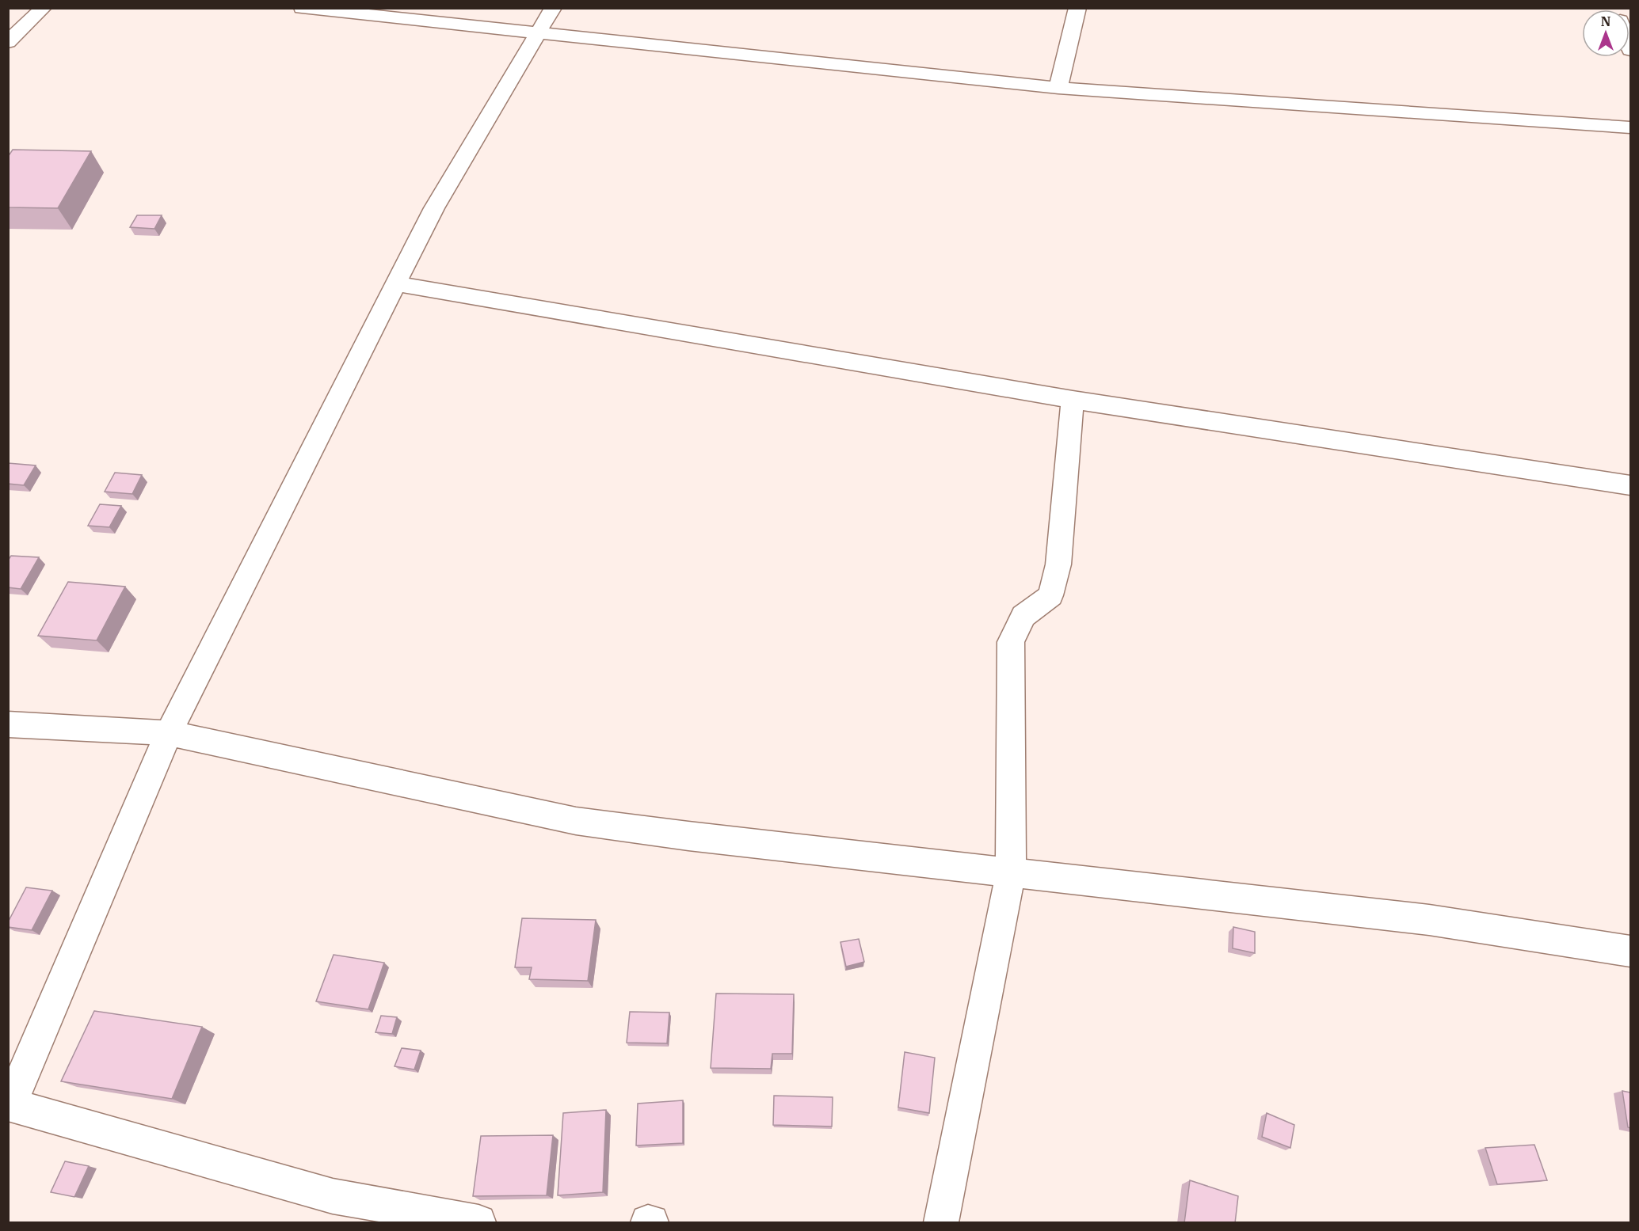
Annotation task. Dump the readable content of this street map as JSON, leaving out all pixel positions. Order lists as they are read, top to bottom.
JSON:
{
  "north": "top"
}
